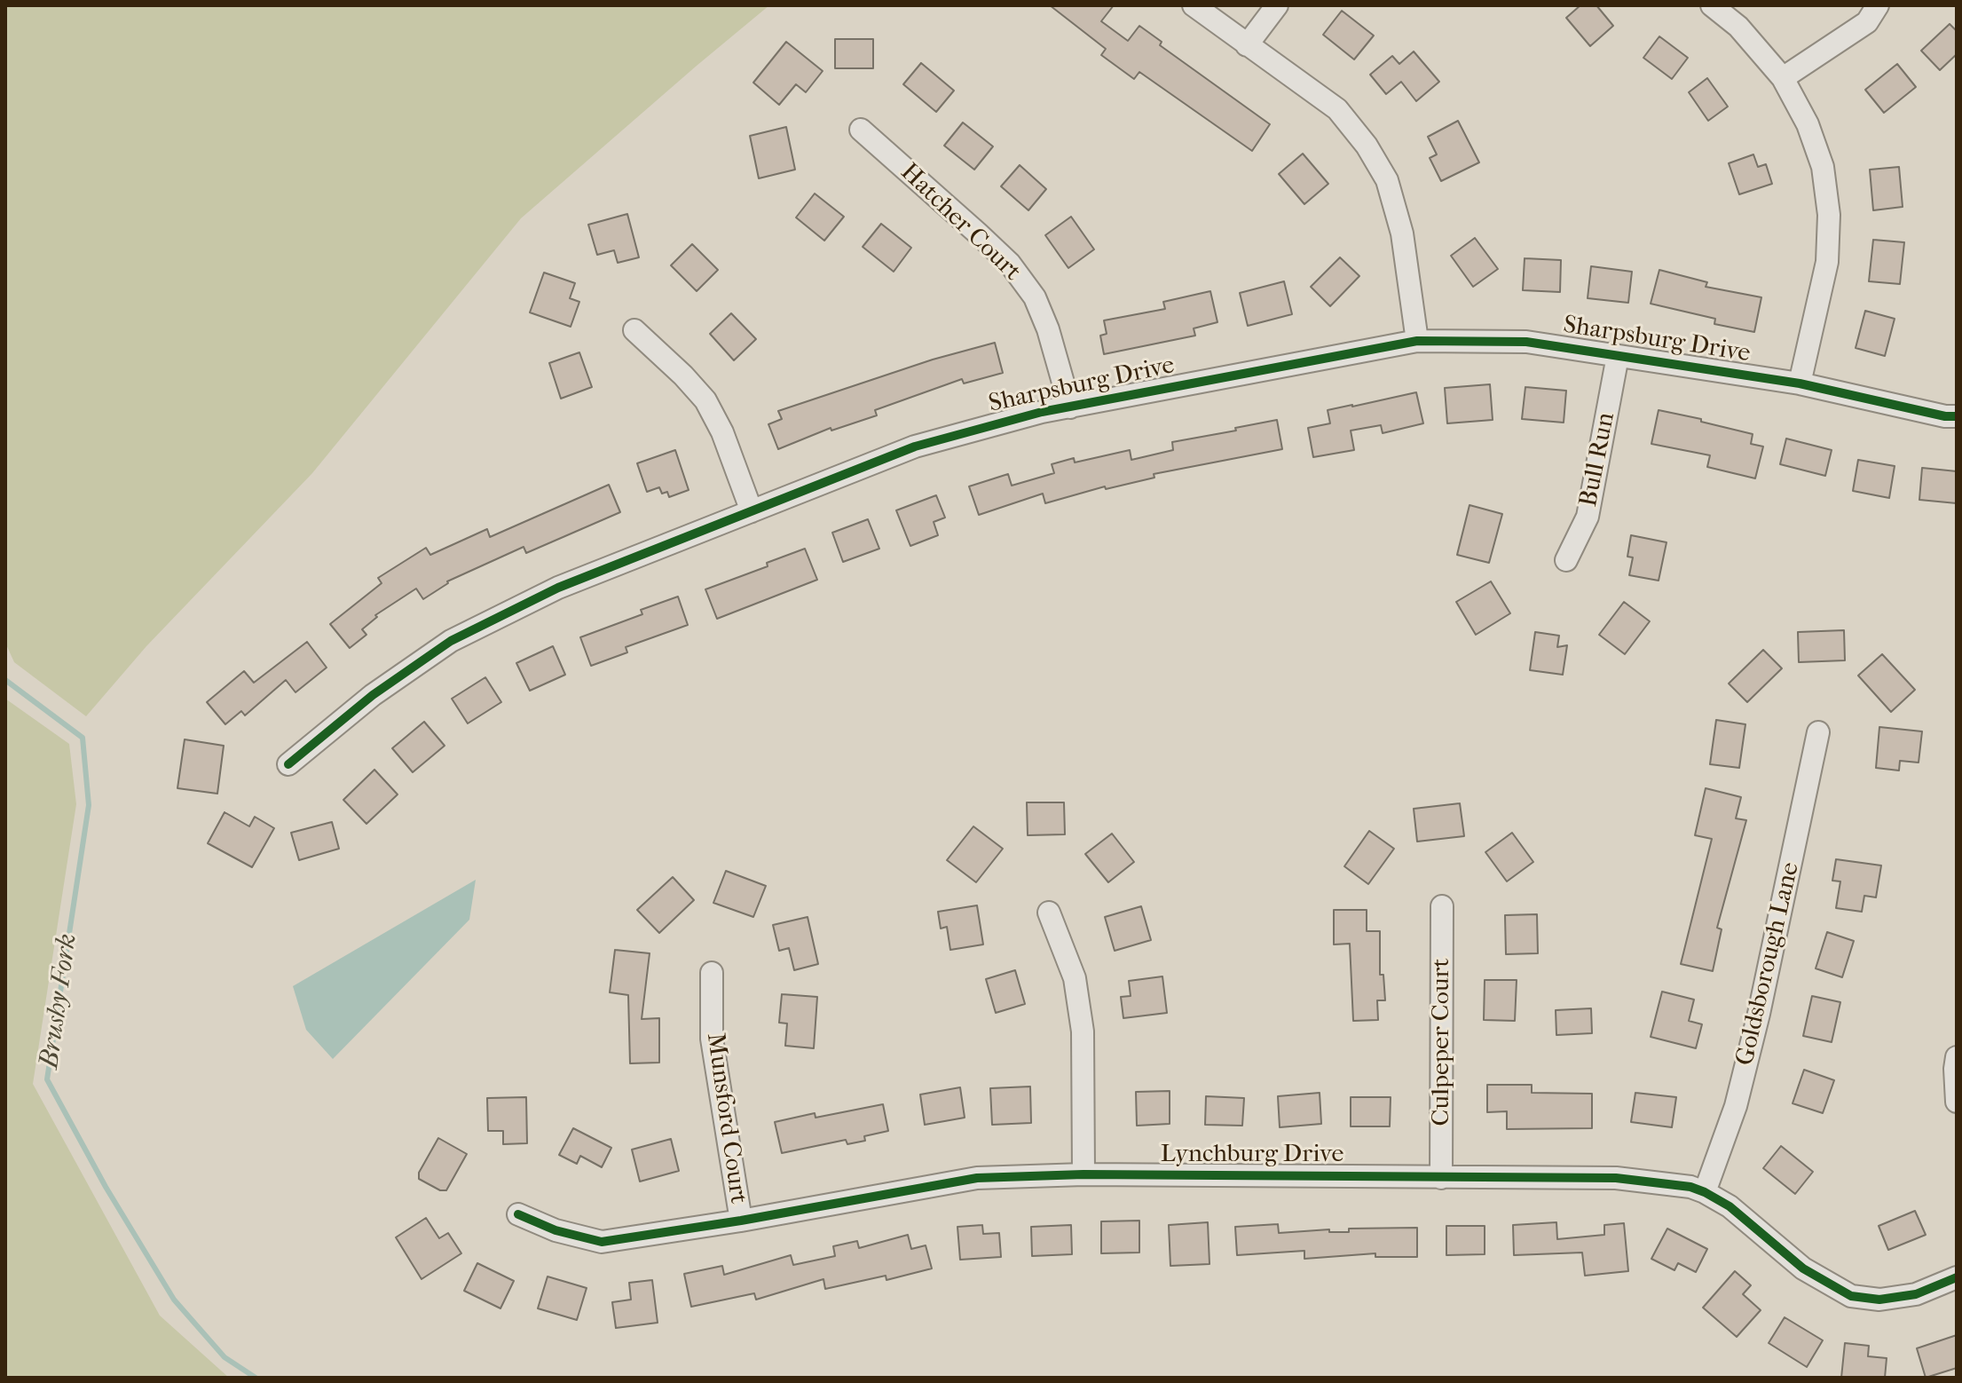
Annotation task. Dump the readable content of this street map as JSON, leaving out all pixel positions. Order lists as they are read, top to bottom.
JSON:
{
  "streets": {
    "street": [
      "Hatcher Court",
      "Sharpsburg Drive",
      "Bull Run",
      "Goldsborough Lane",
      "Culpeper Court",
      "Munsford Court",
      "Lynchburg Drive"
    ]
  },
  "crossings": [
    ["Hatcher Court", "Sharpsburg Drive"],
    ["Sharpsburg Drive", "Bull Run"],
    ["Goldsborough Lane", "Lynchburg Drive"],
    ["Culpeper Court", "Lynchburg Drive"],
    ["Munsford Court", "Lynchburg Drive"]
  ],
  "water": ["Brushy Fork"]
}
